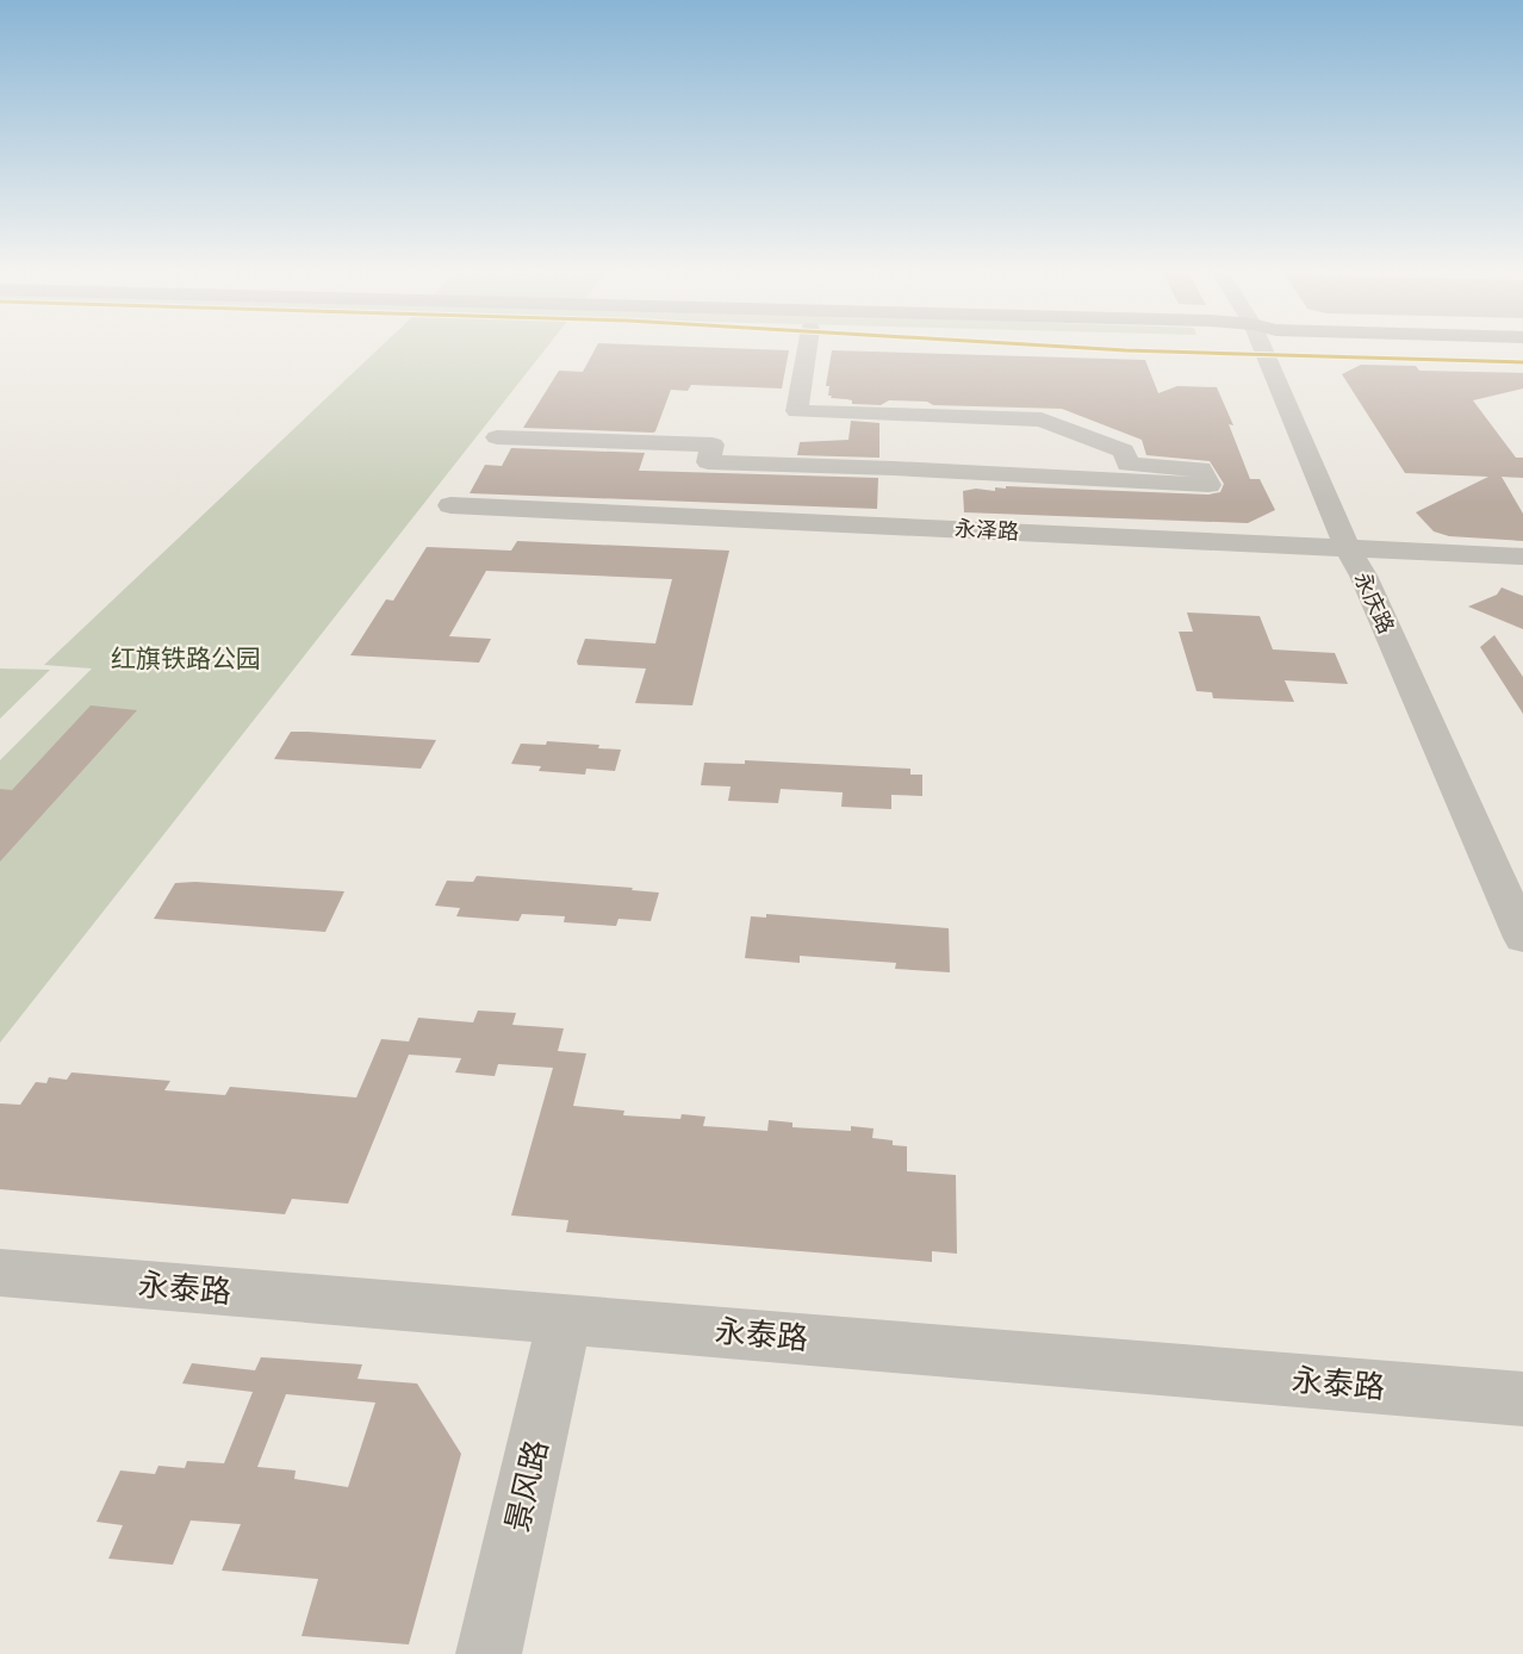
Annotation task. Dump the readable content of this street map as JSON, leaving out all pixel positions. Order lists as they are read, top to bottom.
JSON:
{
  "streets": {
    "street": [
      "永泽路",
      "永庆路",
      "永泰路",
      "景风路"
    ]
  },
  "crossings": [
    ["永泽路", "永庆路"],
    ["永泰路", "景风路"]
  ],
  "parks": ["红旗铁路公园"]
}
